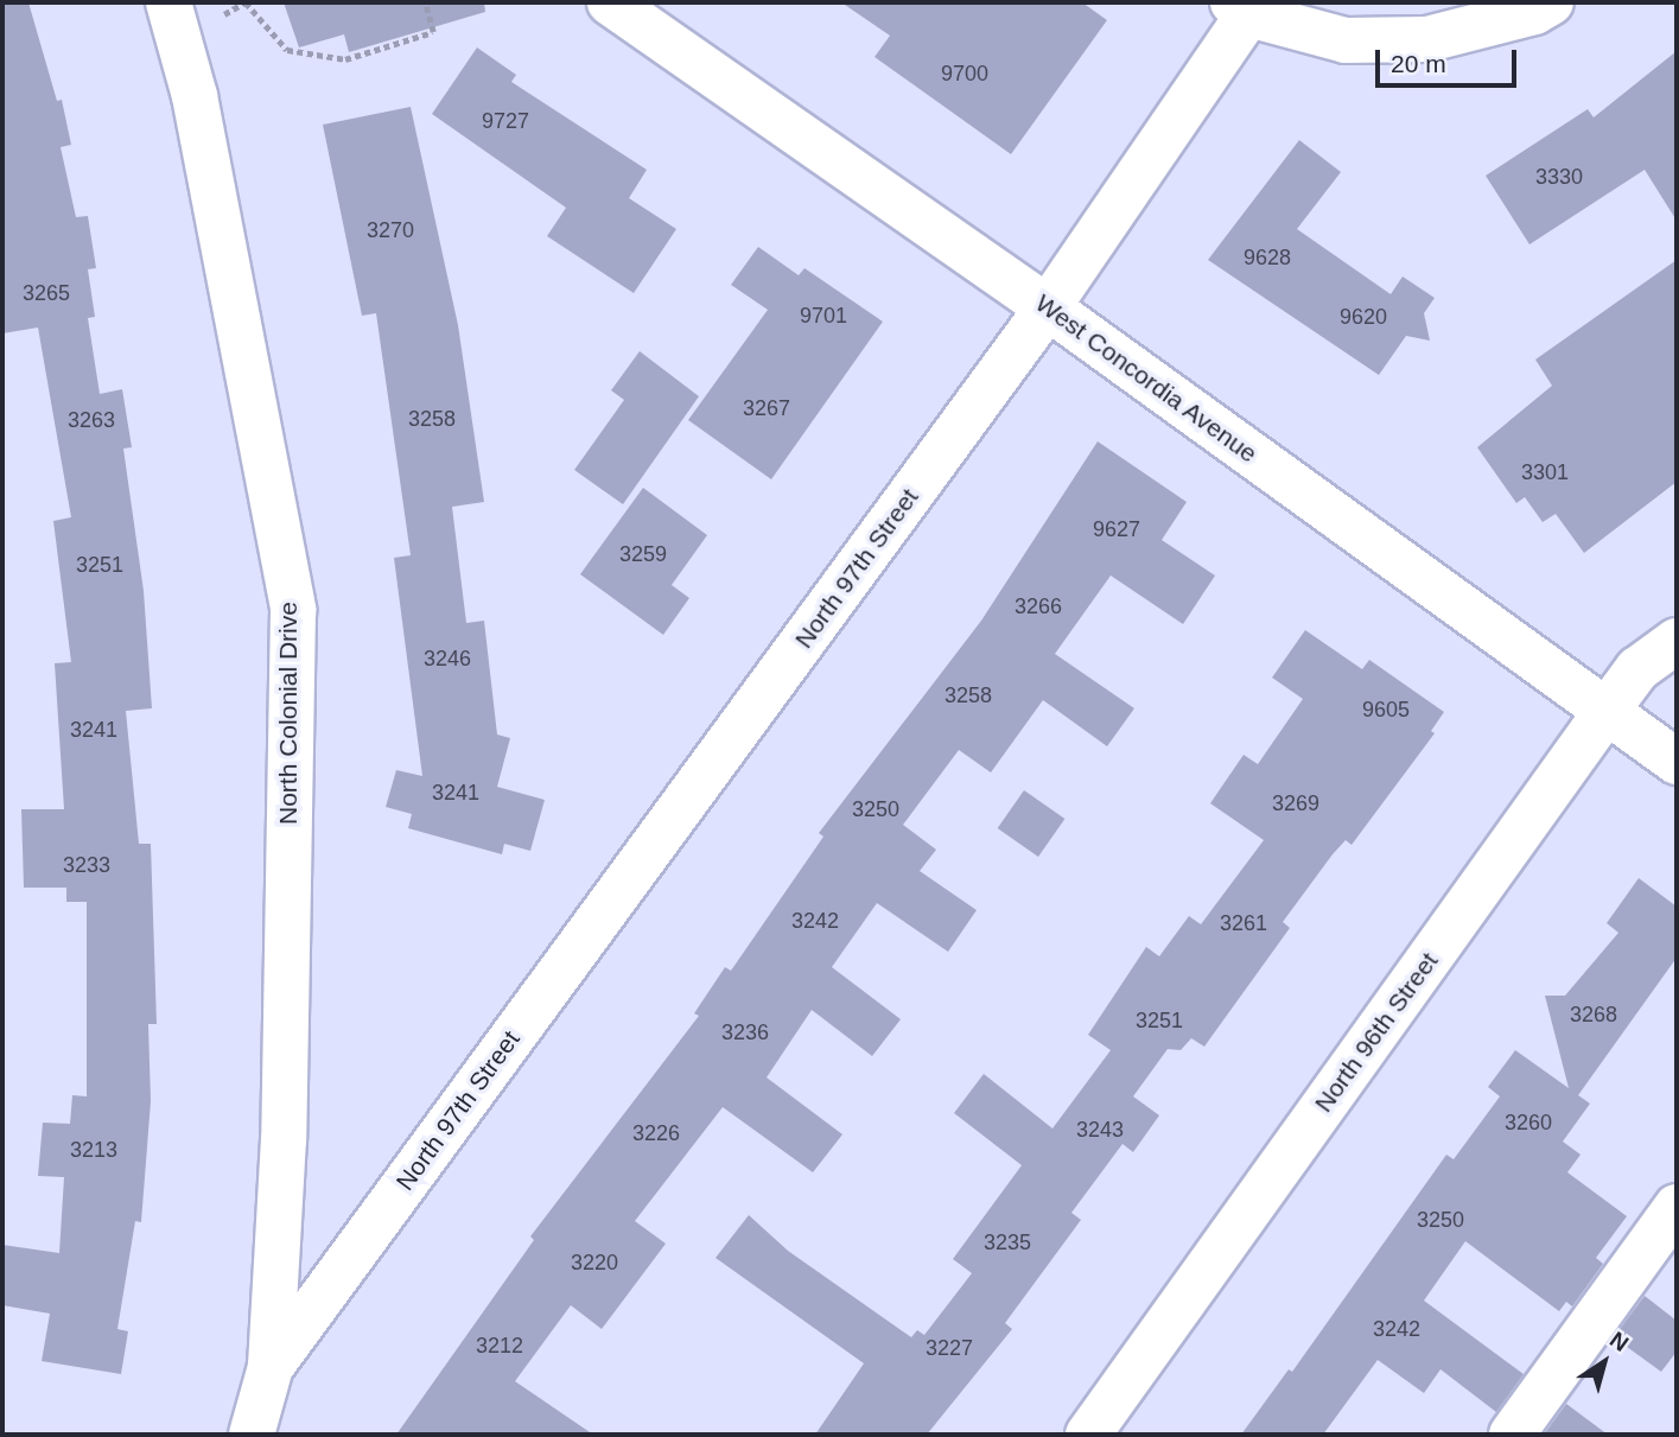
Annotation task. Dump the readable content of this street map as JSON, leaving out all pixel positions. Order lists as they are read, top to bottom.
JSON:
{
  "streets": {
    "street": [
      "West Concordia Avenue",
      "North 97th Street",
      "North Colonial Drive",
      "North 96th Street"
    ]
  },
  "crossings": [
    ["West Concordia Avenue", "North 97th Street"],
    ["West Concordia Avenue", "North 96th Street"],
    ["North 97th Street", "North Colonial Drive"]
  ],
  "house_numbers": [
    "9700",
    "9727",
    "3330",
    "3270",
    "9628",
    "3265",
    "9701",
    "9620",
    "3267",
    "3258",
    "3263",
    "3301",
    "9627",
    "3259",
    "3251",
    "3266",
    "3246",
    "3258",
    "9605",
    "3241",
    "3241",
    "3269",
    "3250",
    "3233",
    "3242",
    "3261",
    "3268",
    "3251",
    "3236",
    "3260",
    "3243",
    "3226",
    "3213",
    "3250",
    "3235",
    "3220",
    "3242",
    "3212",
    "3227"
  ],
  "scale_bar": "20 m",
  "north": "top right"
}
